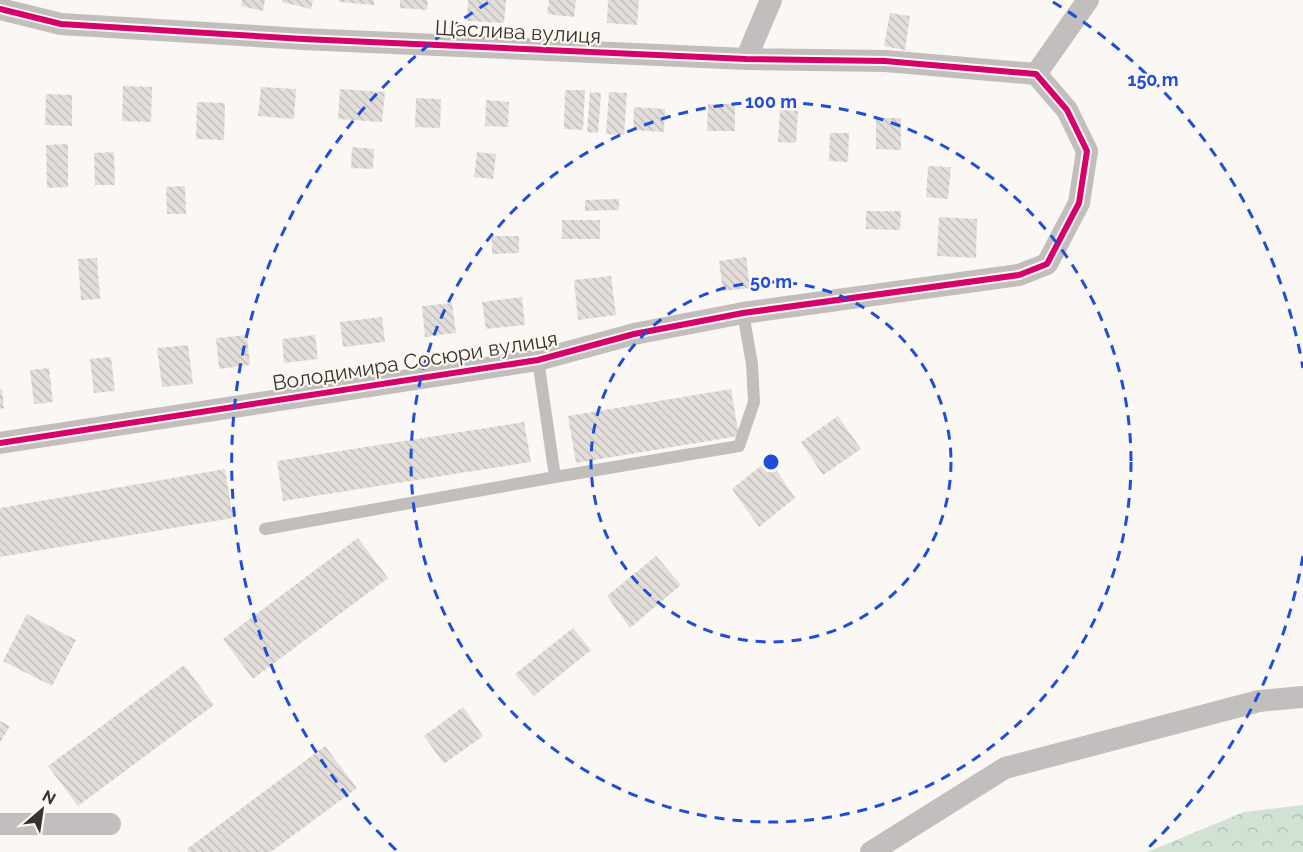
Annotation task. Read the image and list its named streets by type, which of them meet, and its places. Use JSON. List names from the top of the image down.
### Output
{
  "streets": {
    "street": ["Щаслива вулиця", "Володимира Сосюри вулиця"]
  },
  "crossings": [
    ["Щаслива вулиця", "Володимира Сосюри вулиця"]
  ],
  "north": "top right",
  "rings": ["150 m", "100 m", "50 m"]
}
